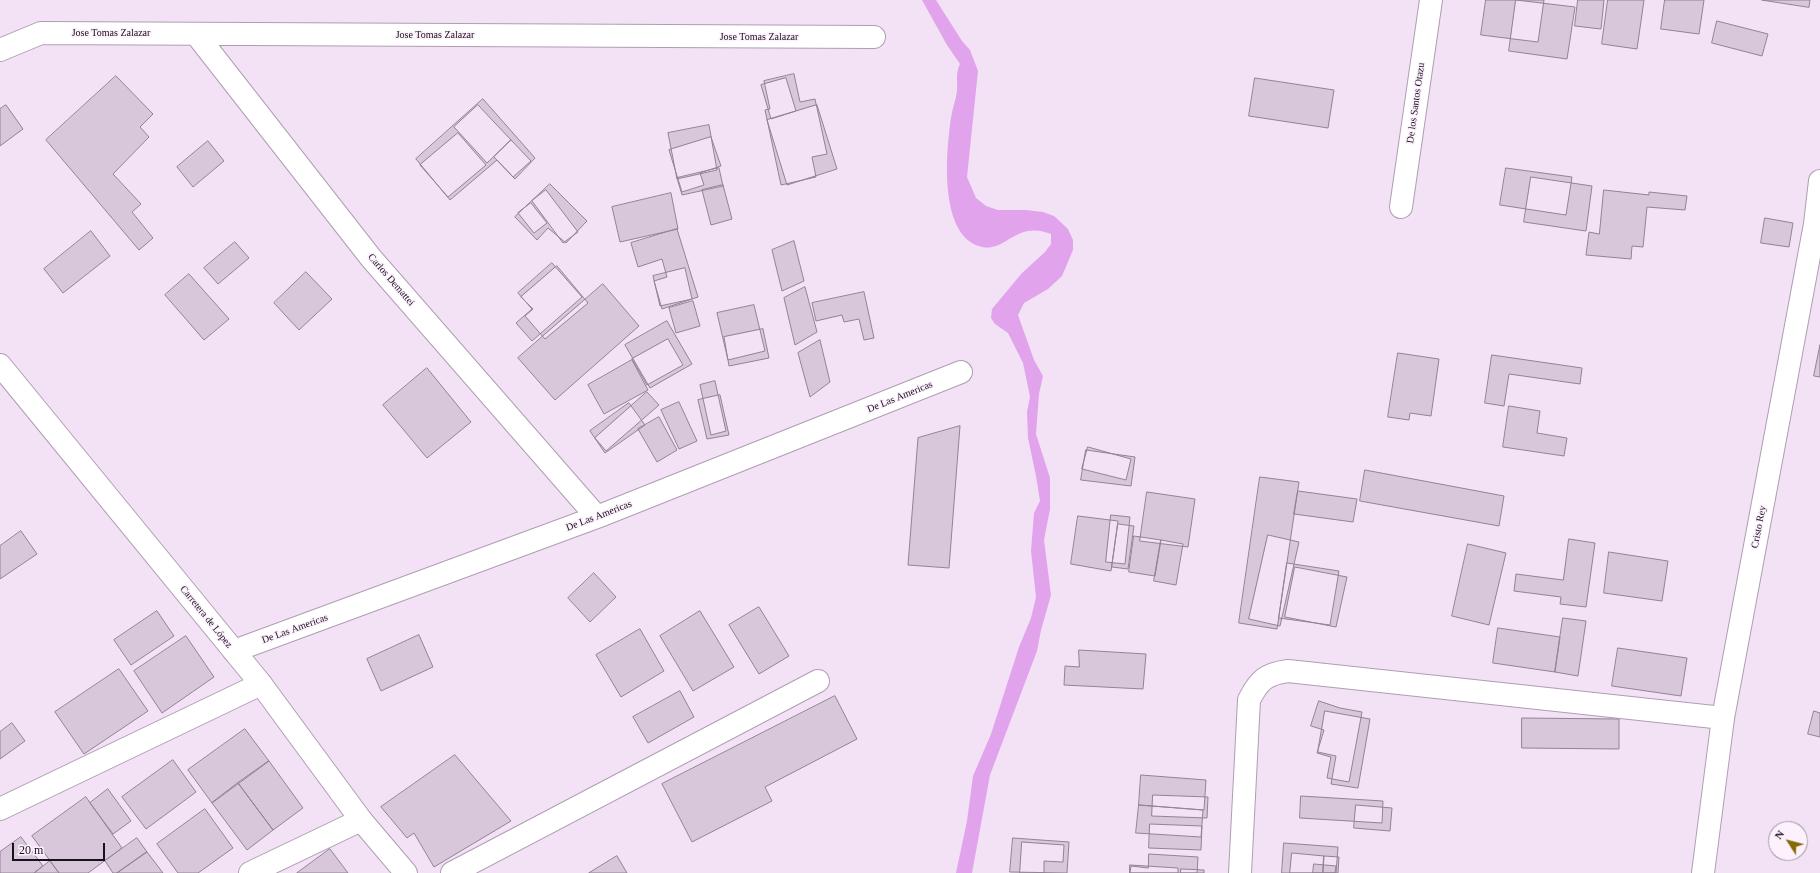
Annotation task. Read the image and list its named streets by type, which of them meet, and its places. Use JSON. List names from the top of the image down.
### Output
{
  "streets": {
    "street": [
      "Jose Tomas Zalazar",
      "De los Santos Otazu",
      "Carlos Demattei",
      "De Las Americas",
      "Cristo Rey",
      "Carretera de López"
    ]
  },
  "crossings": [
    ["Jose Tomas Zalazar", "Carlos Demattei"],
    ["Carlos Demattei", "De Las Americas"],
    ["De Las Americas", "Carretera de López"]
  ],
  "scale_bar": "20 m",
  "north": "top left"
}
